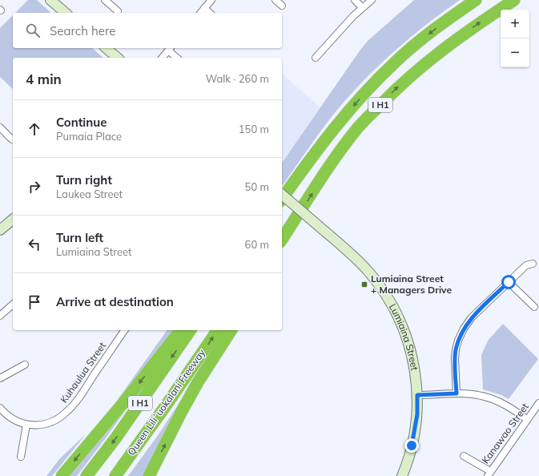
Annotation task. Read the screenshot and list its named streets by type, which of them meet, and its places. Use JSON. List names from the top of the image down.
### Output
{
  "streets": {
    "highway": ["I H1", "Queen Liliʻuokalani Freeway"],
    "street": ["Lumiaina Street", "Kuhaulua Street", "Kanawao Street"]
  },
  "places": {
    "transit": ["Lumiaina Street + Managers Drive"]
  },
  "page": {
    "map_buttons": ["+", "−"],
    "search": "Search here",
    "heading": ["4 min", "Walk · 260 m"],
    "list": [
      ["Continue", "Pumaia Place", "150 m"],
      ["Turn right", "Laukea Street", "50 m"],
      ["Turn left", "Lumiaina Street", "60 m"],
      "Arrive at destination"
    ]
  }
}
